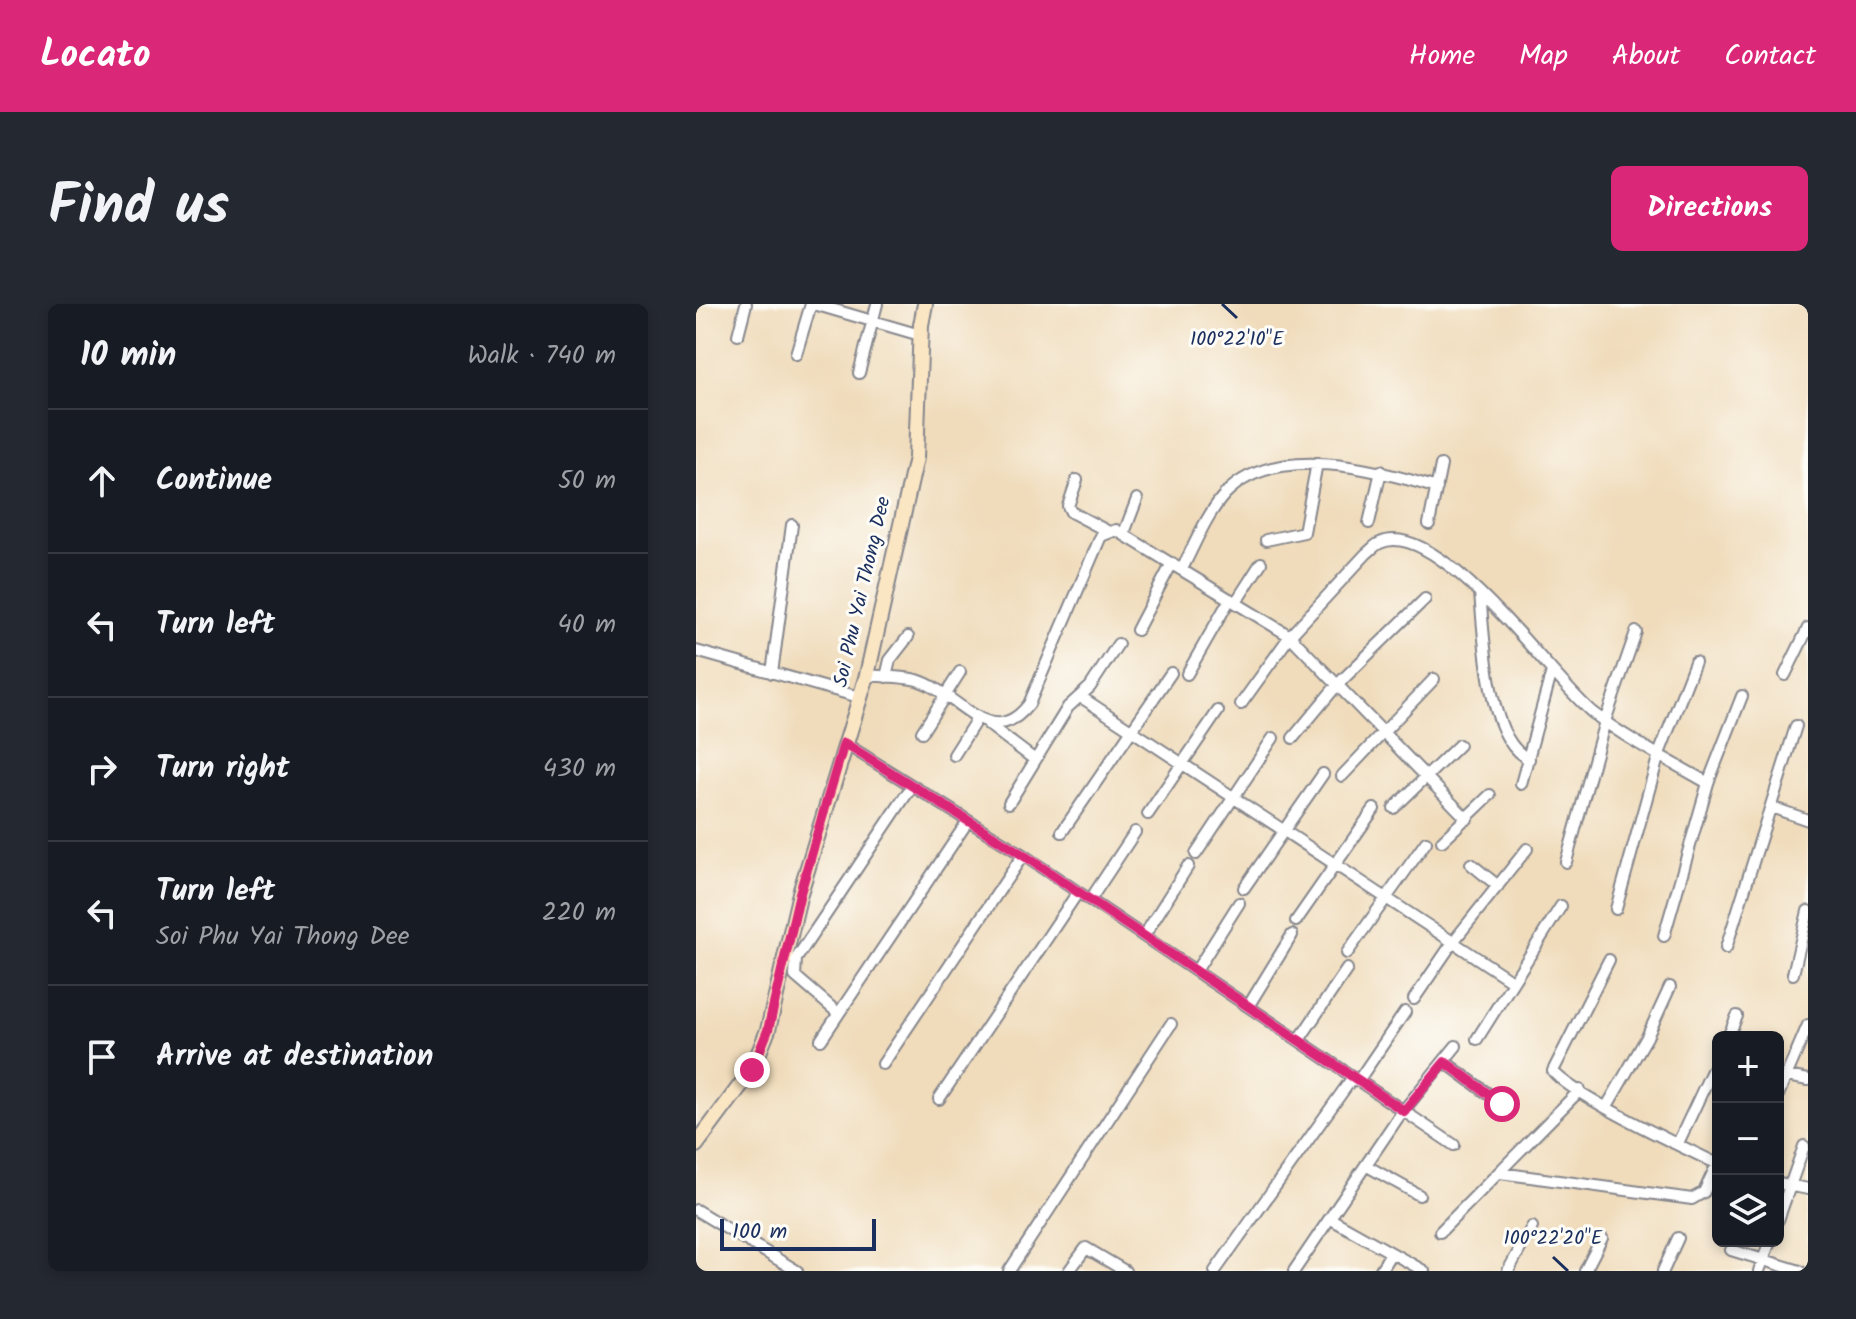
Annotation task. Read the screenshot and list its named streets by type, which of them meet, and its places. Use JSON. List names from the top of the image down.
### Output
{
  "streets": {
    "street": ["Soi Phu Yai Thong Dee"]
  },
  "scale_bar": "100 m",
  "page": {
    "header": "Locato",
    "nav": [
      "Home",
      "Map",
      "About",
      "Contact"
    ],
    "title": "Find us",
    "buttons": "Directions",
    "heading": ["10 min", "Walk · 740 m"],
    "list": [
      ["Continue", "50 m"],
      ["Turn left", "40 m"],
      ["Turn right", "430 m"],
      ["Turn left", "Soi Phu Yai Thong Dee", "220 m"],
      "Arrive at destination"
    ],
    "map_buttons": ["+", "−"],
    "scale": "100 m"
  },
  "coordinates": ["100°22'10\"E", "100°22'20\"E"]
}
